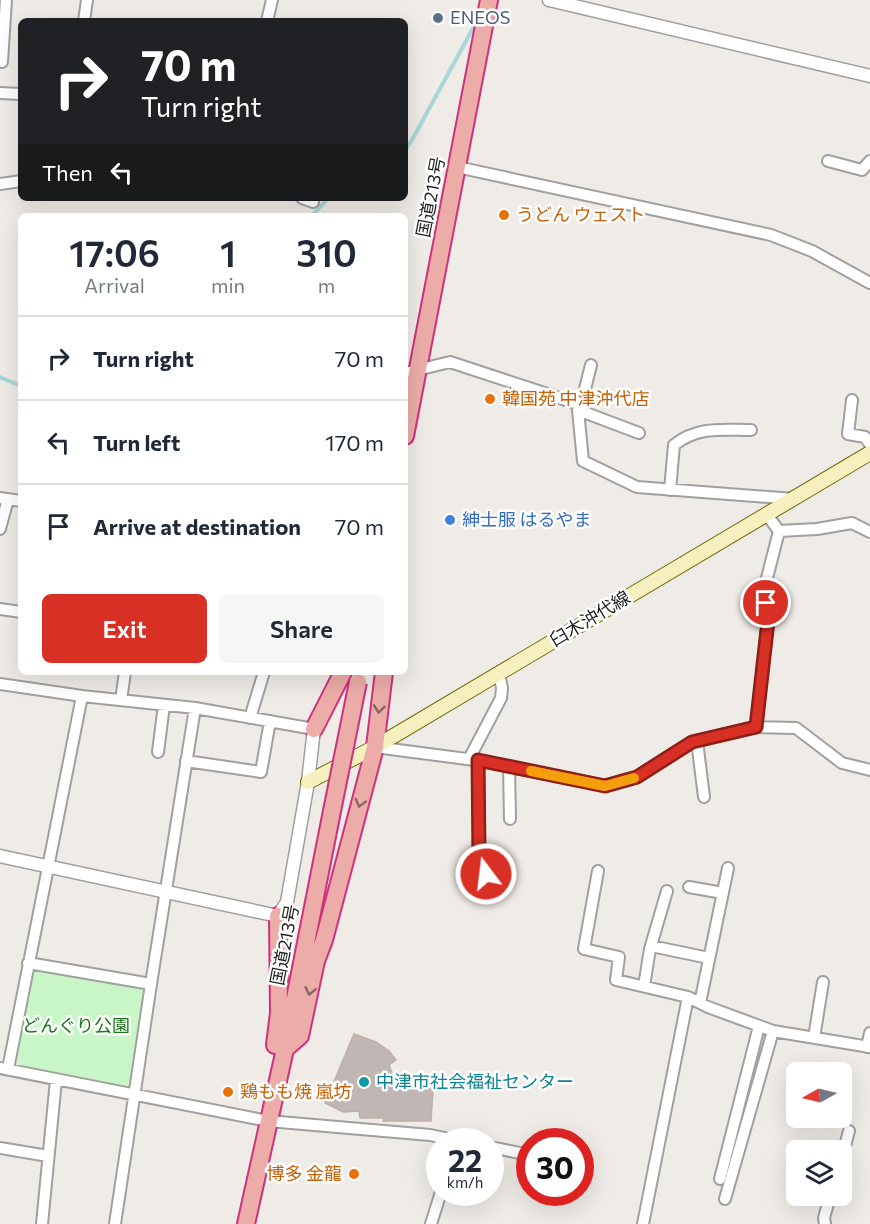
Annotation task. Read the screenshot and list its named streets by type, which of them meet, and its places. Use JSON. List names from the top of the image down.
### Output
{
  "streets": {
    "highway": ["国道213号"],
    "main road": ["臼木沖代線"]
  },
  "parks": ["どんぐり公園"],
  "places": [
    "ENEOS",
    "うどん ウェスト",
    "韓国苑 中津沖代店",
    "紳士服 はるやま",
    "中津市社会福祉センター",
    "鶏もも焼 嵐坊",
    "博多 金龍"
  ],
  "north": "left",
  "page": {
    "turn": ["70 m", "Turn right"],
    "then": "Then",
    "eta": [
      "17:06",
      "Arrival",
      "1",
      "min",
      "310",
      "m"
    ],
    "list": [
      {
        "name": "Turn right",
        "value": "70 m"
      },
      {
        "name": "Turn left",
        "value": "170 m"
      },
      {
        "name": "Arrive at destination",
        "value": "70 m"
      }
    ],
    "buttons": ["Exit", "Share"],
    "speed": "22 km/h",
    "limit": "30"
  }
}
